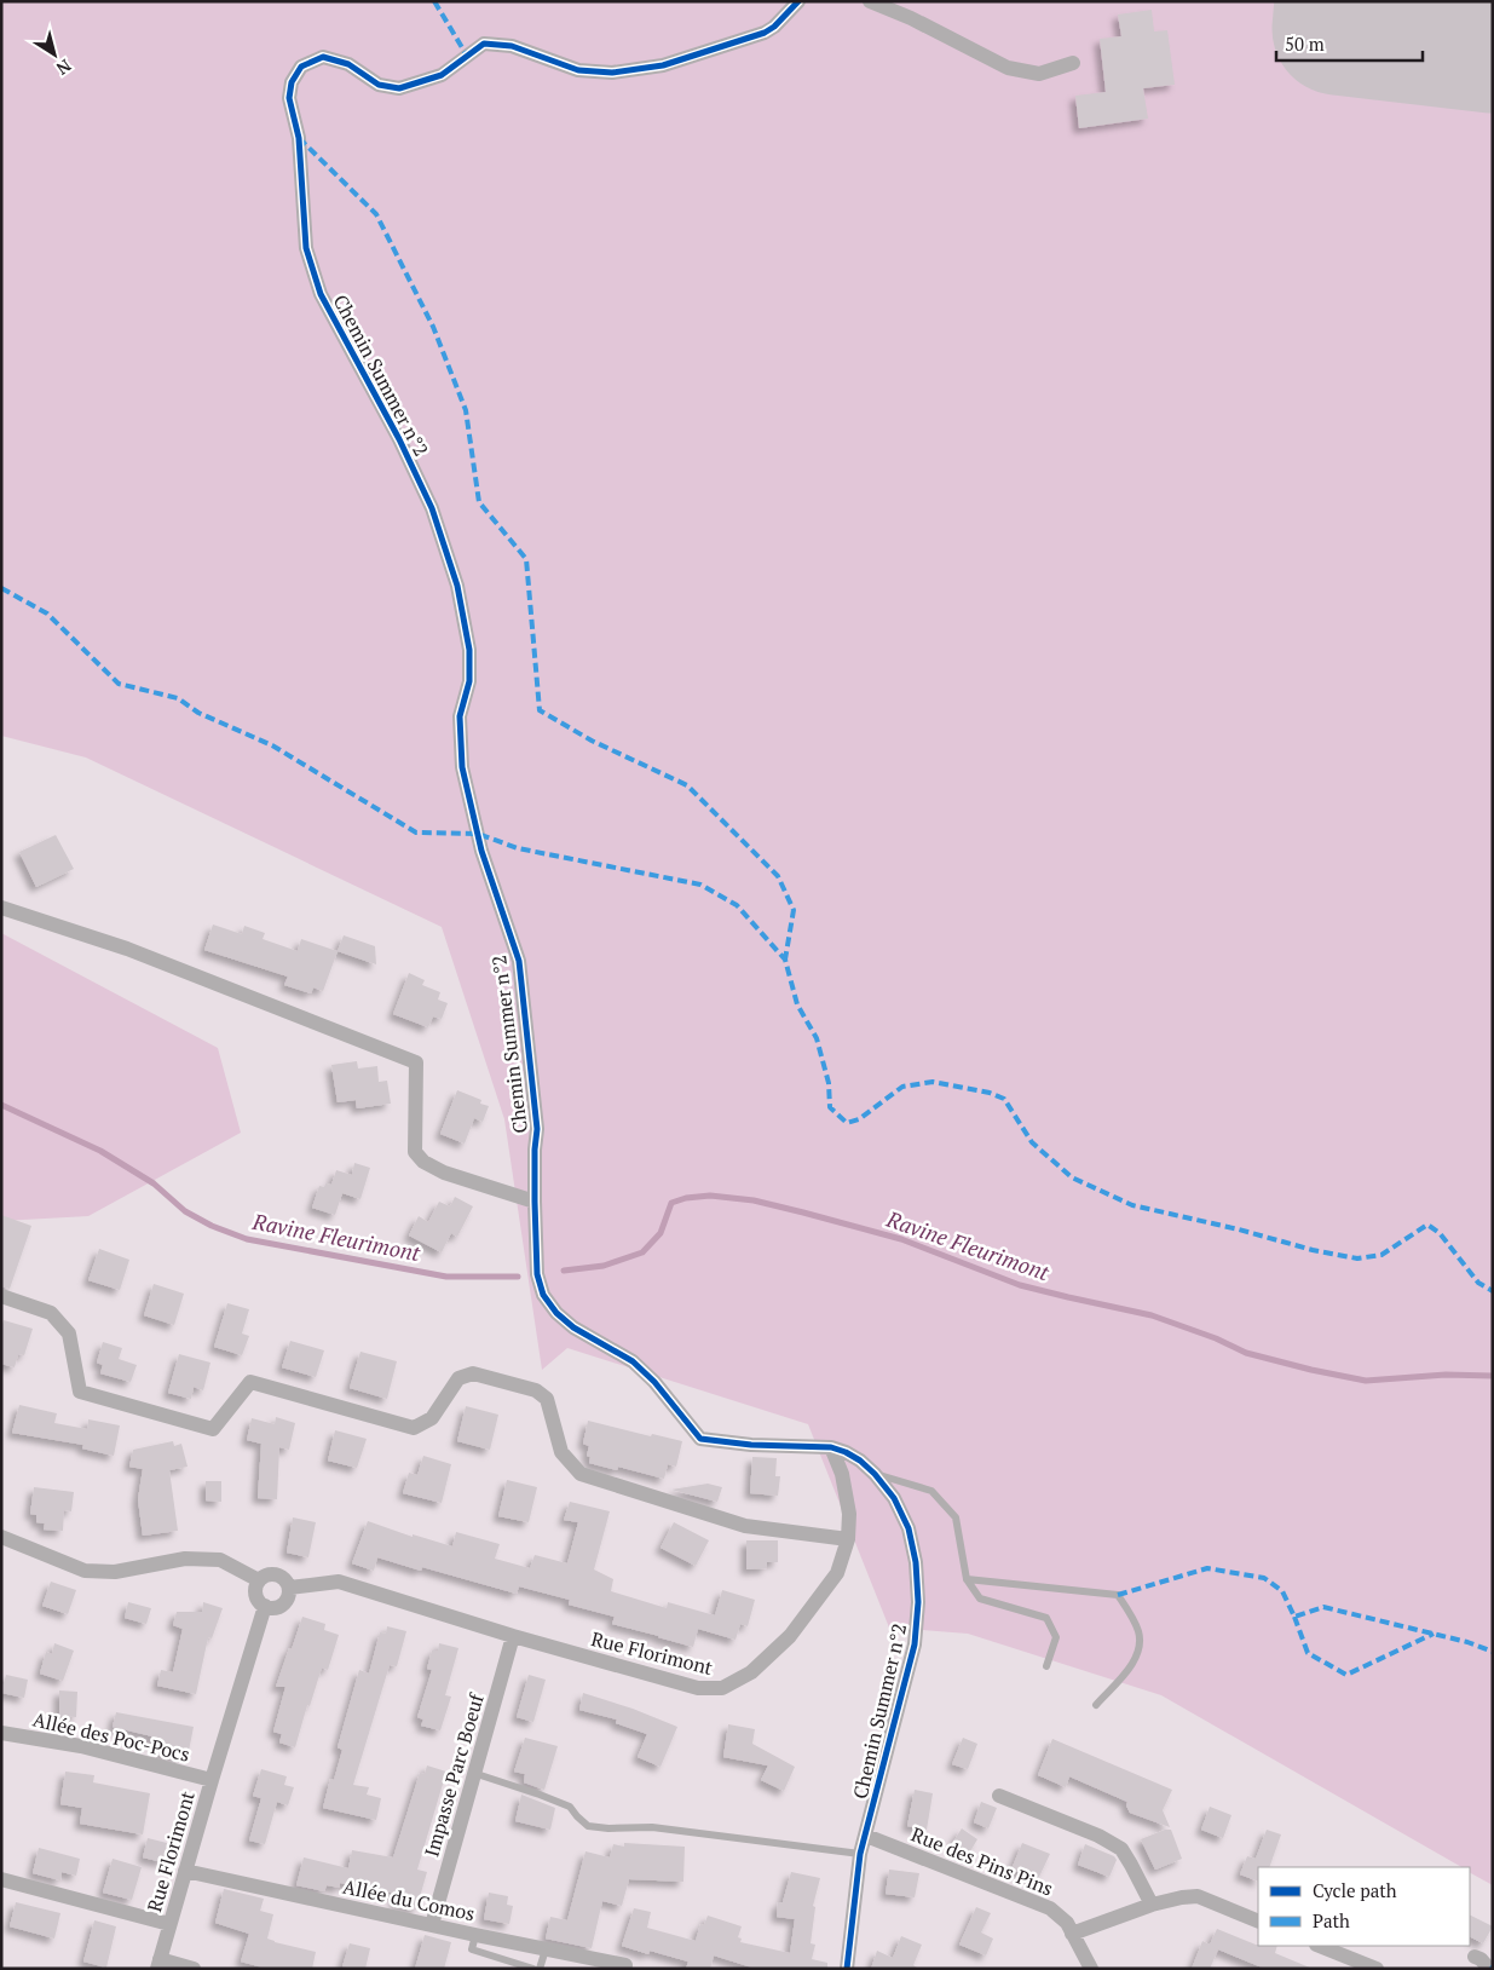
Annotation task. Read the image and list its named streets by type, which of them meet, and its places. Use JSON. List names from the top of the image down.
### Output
{
  "streets": {
    "street": [
      "Chemin Summer n°2",
      "Rue Florimont",
      "Allée des Poc-Pocs",
      "Impasse Parc Boeuf",
      "Rue des Pins Pins",
      "Allée du Comos"
    ]
  },
  "crossings": [
    ["Chemin Summer n°2", "Rue Florimont"],
    ["Chemin Summer n°2", "Rue des Pins Pins"],
    ["Rue Florimont", "Allée des Poc-Pocs"],
    ["Rue Florimont", "Impasse Parc Boeuf"],
    ["Rue Florimont", "Allée du Comos"],
    ["Impasse Parc Boeuf", "Allée du Comos"]
  ],
  "water": ["Ravine Fleurimont"],
  "legend": ["Cycle path", "Path"],
  "scale_bar": "50 m",
  "north": "bottom right"
}
